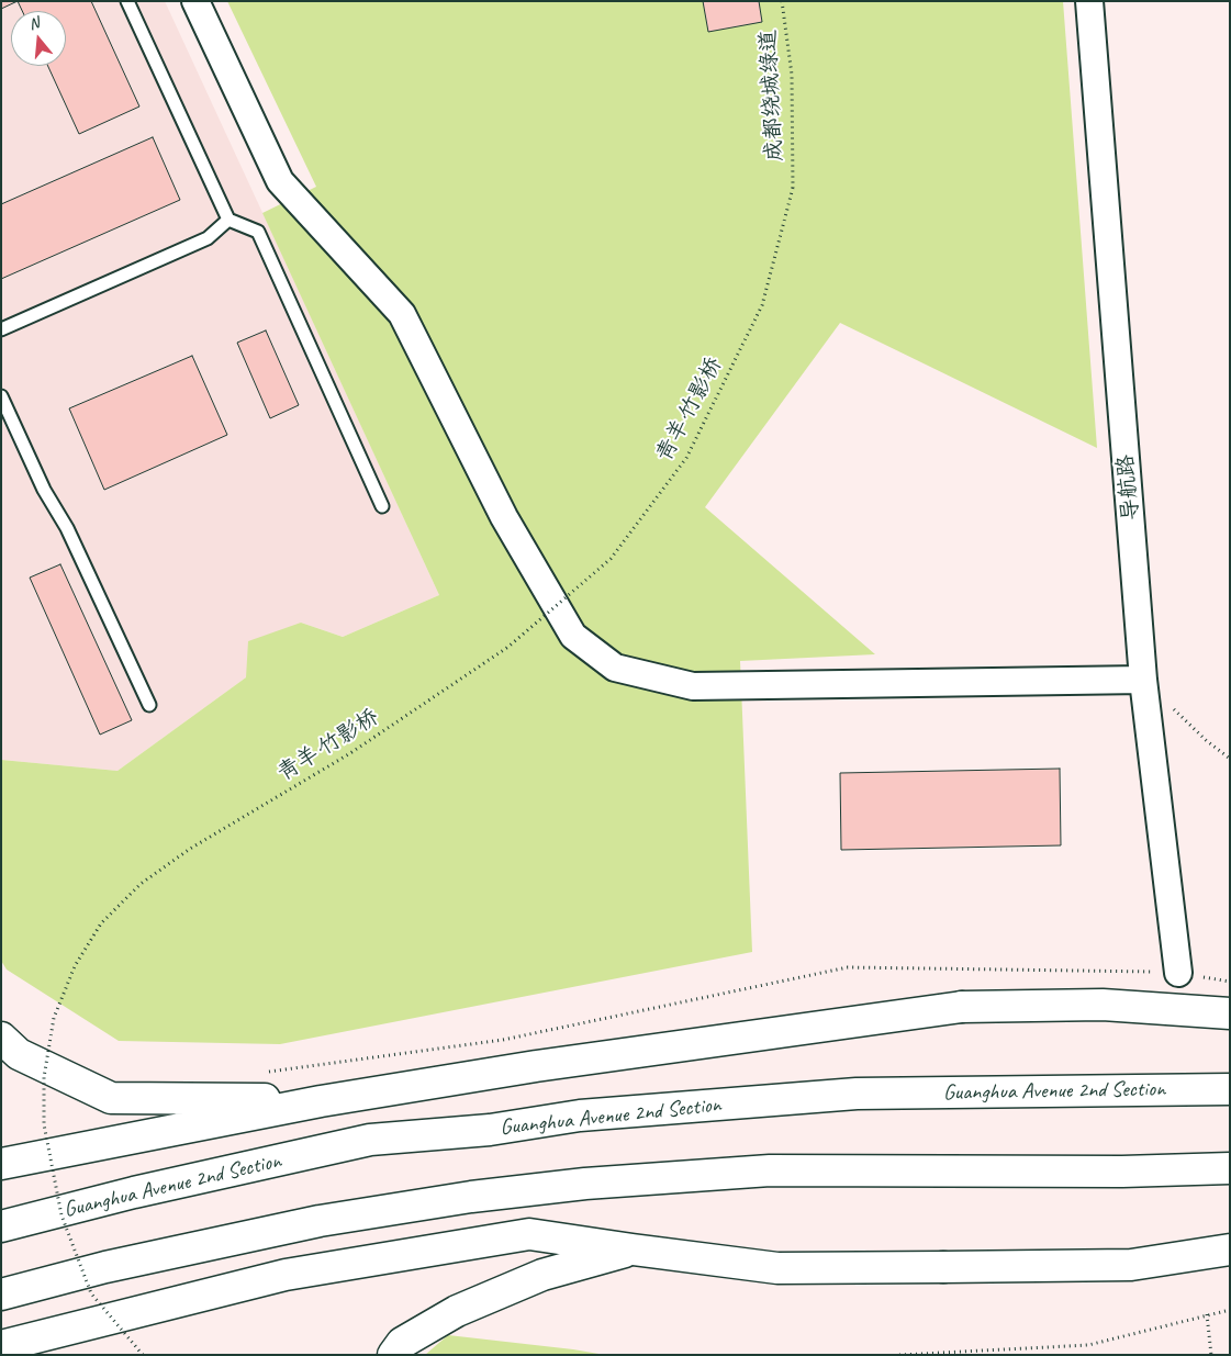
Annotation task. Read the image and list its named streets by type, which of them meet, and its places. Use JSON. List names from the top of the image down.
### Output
{
  "streets": {
    "main road": ["Guanghua Avenue 2nd Section"],
    "street": ["导航路"],
    "path": ["成都绕城绿道", "青羊·竹影桥"]
  },
  "crossings": [
    ["成都绕城绿道", "青羊·竹影桥"]
  ],
  "north": "top"
}
